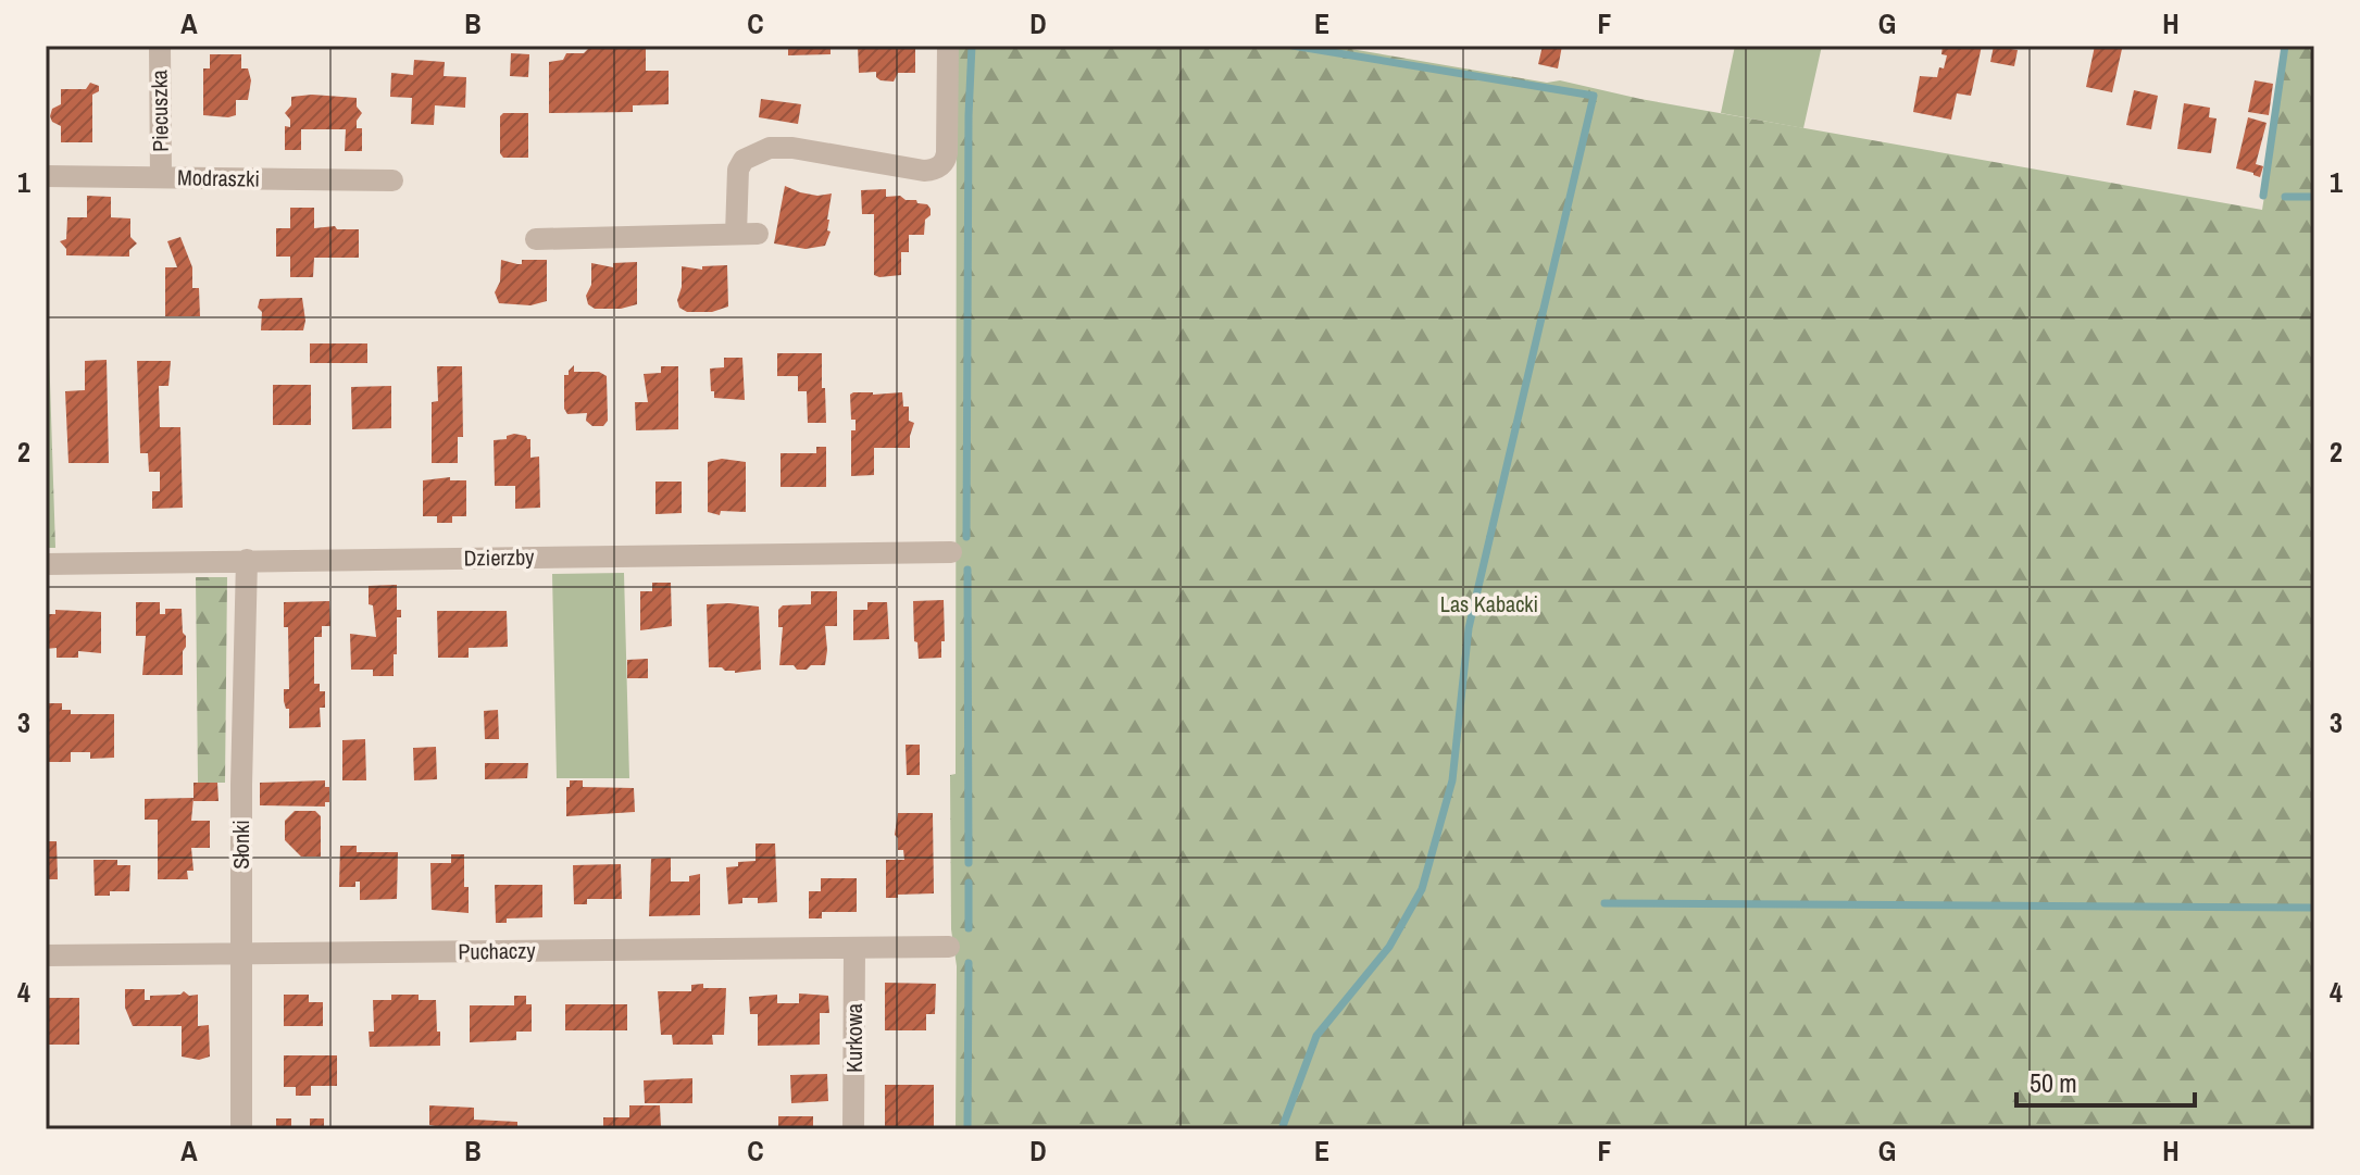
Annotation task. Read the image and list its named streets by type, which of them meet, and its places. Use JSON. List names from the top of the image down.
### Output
{
  "streets": {
    "street": [
      "Piecuszka",
      "Modraszki",
      "Dzierzby",
      "Słonki",
      "Puchaczy",
      "Kurkowa"
    ]
  },
  "crossings": [
    ["Piecuszka", "Modraszki"],
    ["Dzierzby", "Słonki"],
    ["Słonki", "Puchaczy"],
    ["Puchaczy", "Kurkowa"]
  ],
  "parks": ["Las Kabacki"],
  "scale_bar": "50 m",
  "grid": {
    "columns": [
      "A",
      "B",
      "C",
      "D",
      "E",
      "F",
      "G",
      "H"
    ],
    "rows": [
      "1",
      "2",
      "3",
      "4"
    ]
  }
}
